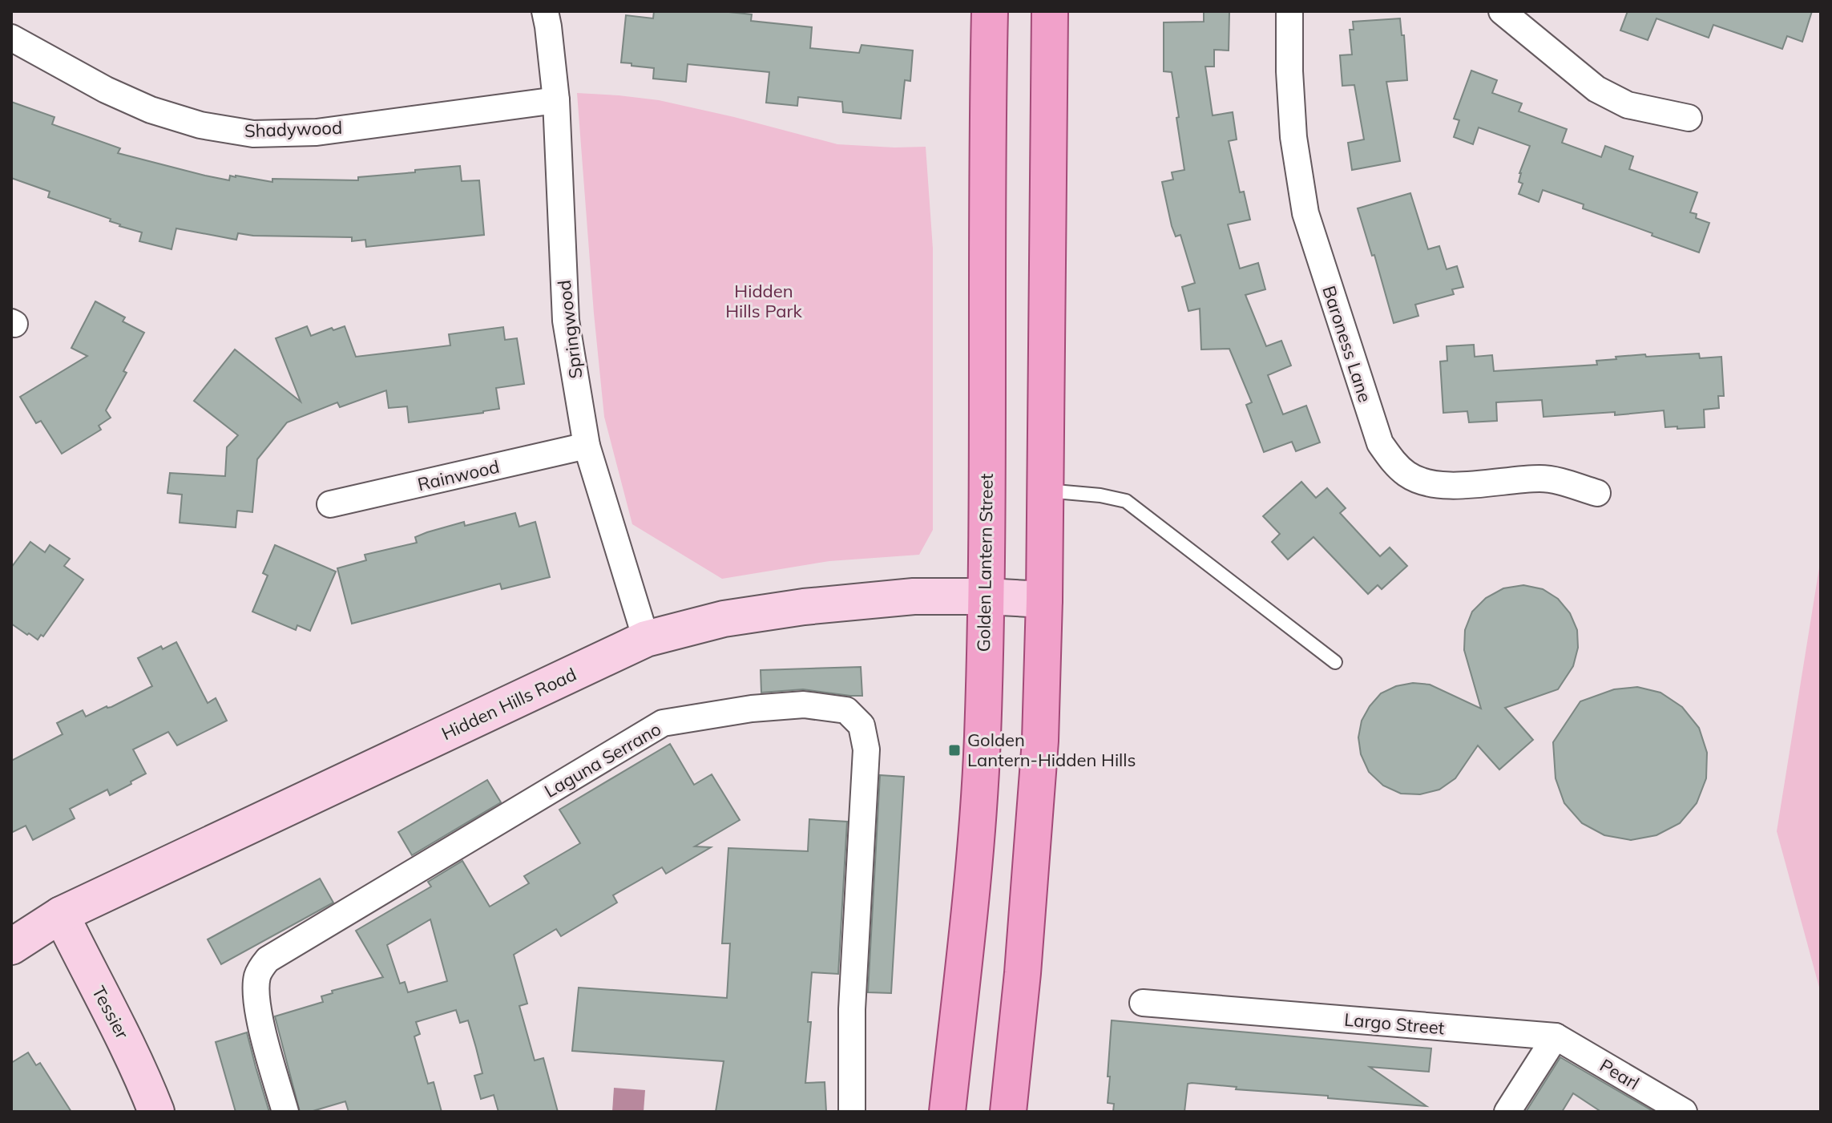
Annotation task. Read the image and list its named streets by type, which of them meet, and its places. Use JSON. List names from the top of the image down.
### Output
{
  "streets": {
    "main road": ["Golden Lantern Street"],
    "street": [
      "Shadywood",
      "Springwood",
      "Baroness Lane",
      "Rainwood",
      "Hidden Hills Road",
      "Laguna Serrano",
      "Tessier",
      "Largo Street",
      "Pearl"
    ]
  },
  "crossings": [
    ["Shadywood", "Springwood"],
    ["Springwood", "Rainwood"],
    ["Springwood", "Hidden Hills Road"],
    ["Golden Lantern Street", "Hidden Hills Road"],
    ["Hidden Hills Road", "Tessier"],
    ["Largo Street", "Pearl"]
  ],
  "parks": ["Hidden Hills Park"],
  "places": {
    "transit": ["Golden Lantern-Hidden Hills"]
  }
}
